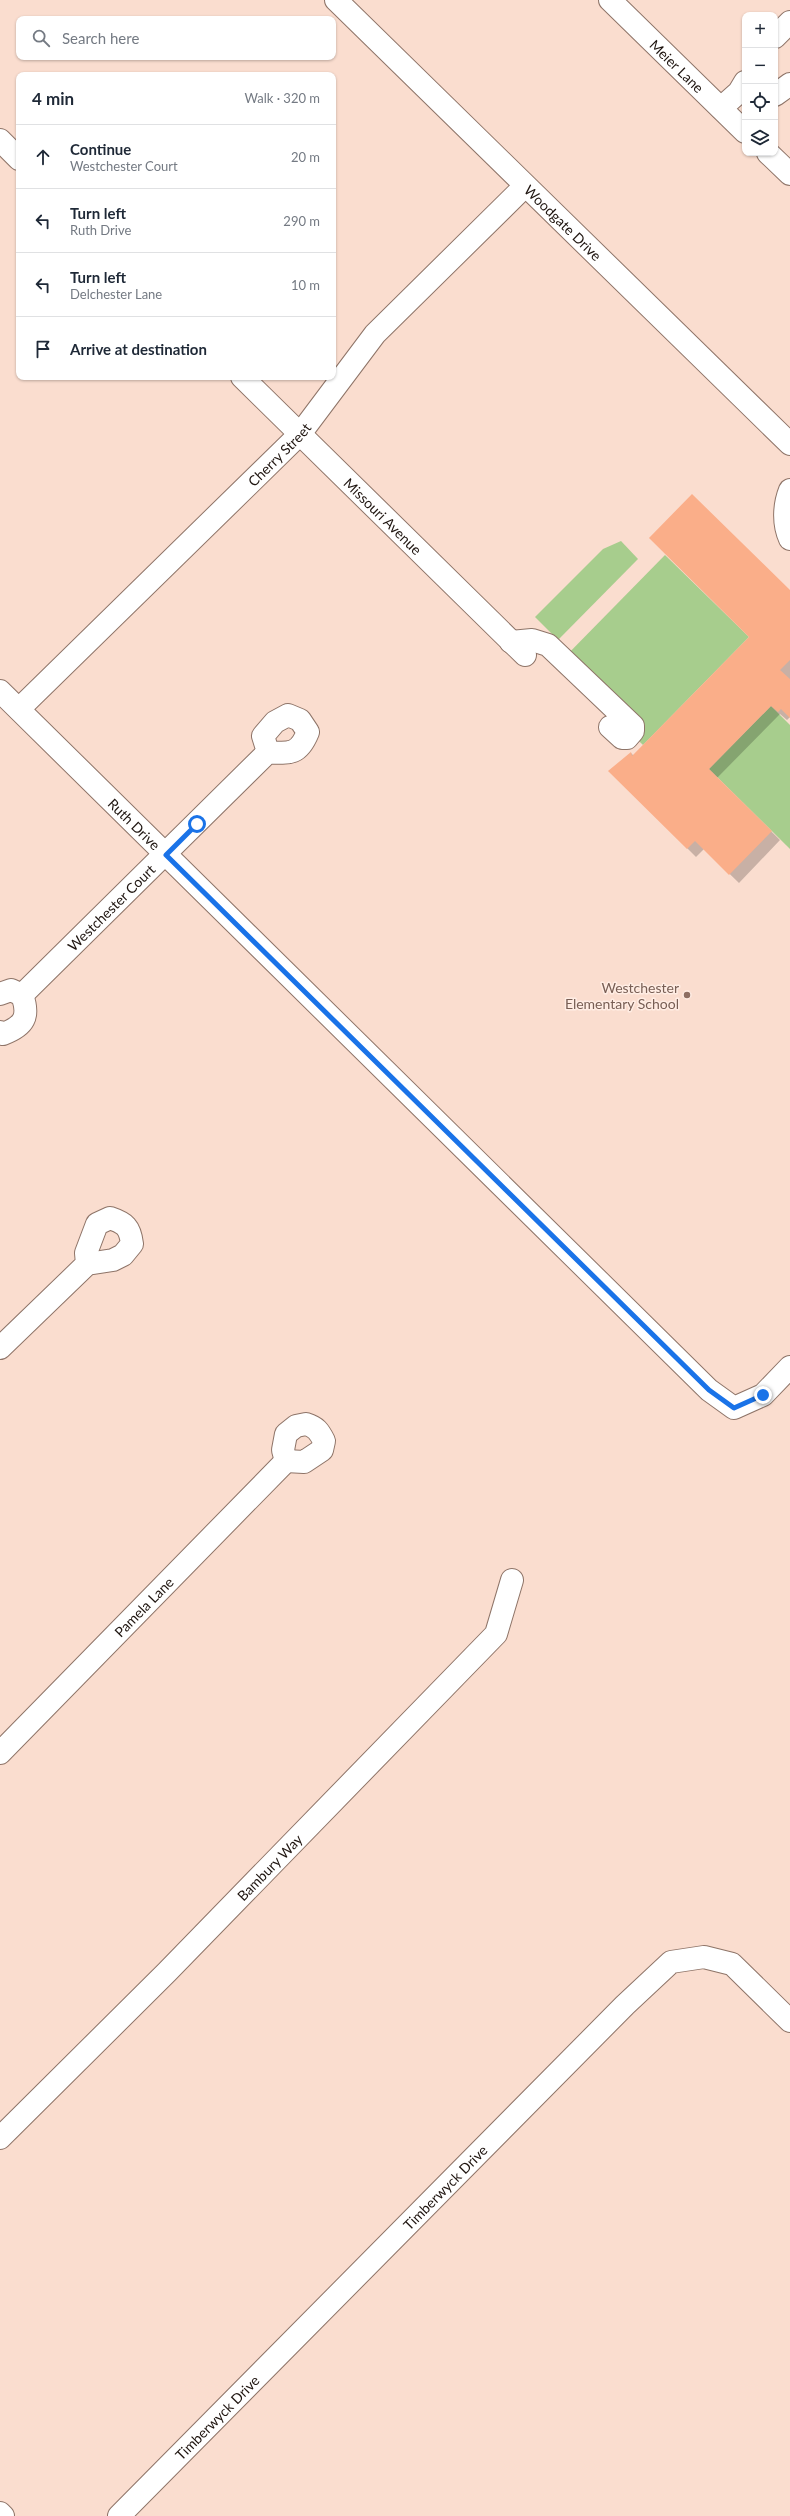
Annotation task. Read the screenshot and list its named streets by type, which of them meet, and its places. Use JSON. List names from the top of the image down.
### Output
{
  "streets": {
    "street": [
      "Meier Lane",
      "Woodgate Drive",
      "Cherry Street",
      "Missouri Avenue",
      "Ruth Drive",
      "Westchester Court",
      "Pamela Lane",
      "Bambury Way",
      "Timberwyck Drive"
    ]
  },
  "crossings": [
    ["Woodgate Drive", "Cherry Street"],
    ["Cherry Street", "Missouri Avenue"],
    ["Cherry Street", "Ruth Drive"],
    ["Ruth Drive", "Westchester Court"]
  ],
  "places": ["Westchester Elementary School"],
  "page": {
    "map_buttons": ["+", "−"],
    "search": "Search here",
    "heading": ["4 min", "Walk · 320 m"],
    "list": [
      ["Continue", "Westchester Court", "20 m"],
      ["Turn left", "Ruth Drive", "290 m"],
      ["Turn left", "Delchester Lane", "10 m"],
      "Arrive at destination"
    ]
  }
}
